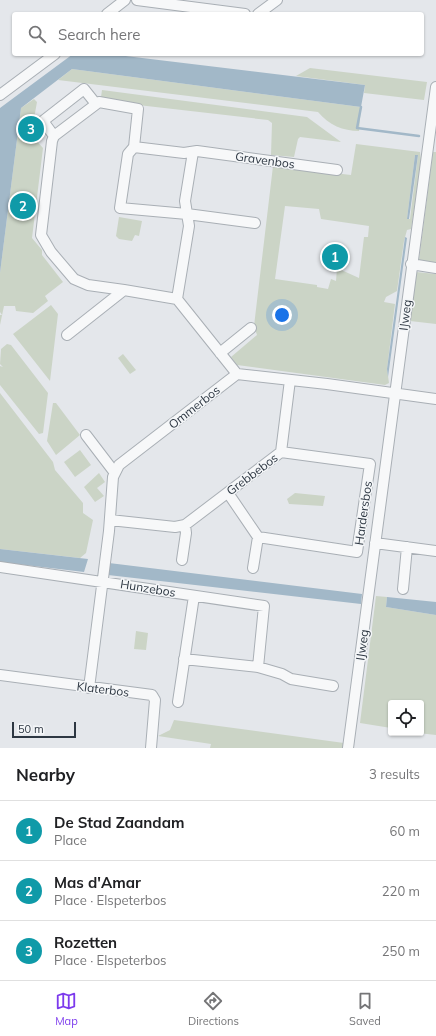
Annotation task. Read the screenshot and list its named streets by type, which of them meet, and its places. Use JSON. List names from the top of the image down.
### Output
{
  "streets": {
    "street": [
      "Gravenbos",
      "IJweg",
      "Ommerbos",
      "Grebbebos",
      "Hardersbos",
      "Hunzebos",
      "Klaterbos"
    ]
  },
  "crossings": [
    ["Grebbebos", "Hardersbos"]
  ],
  "scale_bar": "50 m",
  "page": {
    "search": "Search here",
    "pins": ["3", "2", "1"],
    "scale": "50 m",
    "heading": ["Nearby", "3 results"],
    "list": [
      {
        "mark": "1",
        "name": "De Stad Zaandam",
        "note": "Place",
        "value": "60 m"
      },
      {
        "mark": "2",
        "name": "Mas d'Amar",
        "note": "Place · Elspeterbos",
        "value": "220 m"
      },
      {
        "mark": "3",
        "name": "Rozetten",
        "note": "Place · Elspeterbos",
        "value": "250 m"
      }
    ],
    "nav": ["Map", "Directions", "Saved"]
  }
}
